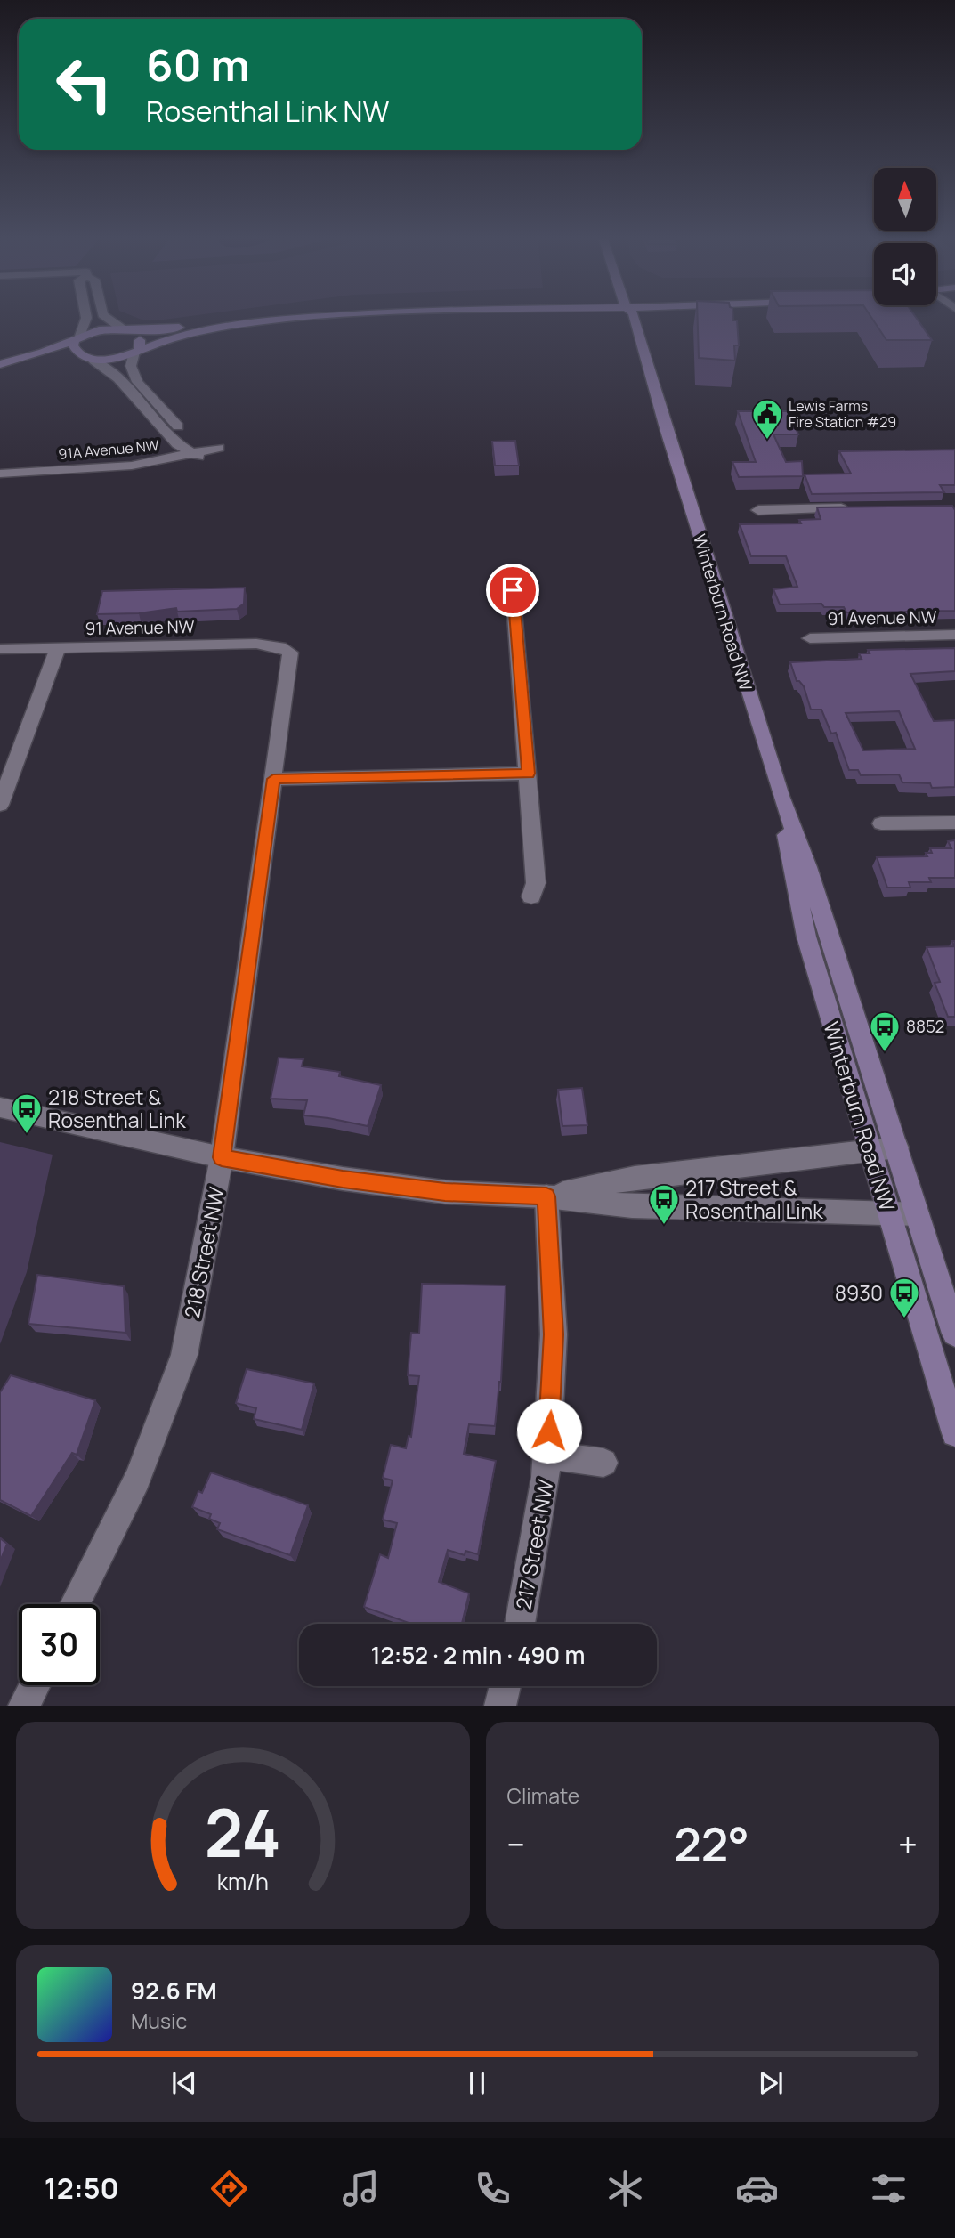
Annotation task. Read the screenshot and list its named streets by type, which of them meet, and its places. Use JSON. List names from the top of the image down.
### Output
{
  "streets": {
    "main road": ["Winterburn Road NW"],
    "street": [
      "91A Avenue NW",
      "91 Avenue NW",
      "218 Street NW",
      "217 Street NW"
    ]
  },
  "crossings": [
    ["91 Avenue NW", "218 Street NW"]
  ],
  "places": {
    "public building": ["Lewis Farms Fire Station #29"],
    "bus stop": [
      "8852",
      "218 Street & Rosenthal Link",
      "217 Street & Rosenthal Link",
      "8930"
    ]
  },
  "north": "top",
  "page": {
    "turn": ["60 m", "Rosenthal Link NW"],
    "limit": "30",
    "trip": "12:52 · 2 min · 490 m",
    "tile": "Climate",
    "heat": ["−", "22°", "+"],
    "song": ["92.6 FM", "Music"],
    "tabs": "12:50",
    "gauge": ["24", "km/h"]
  }
}
